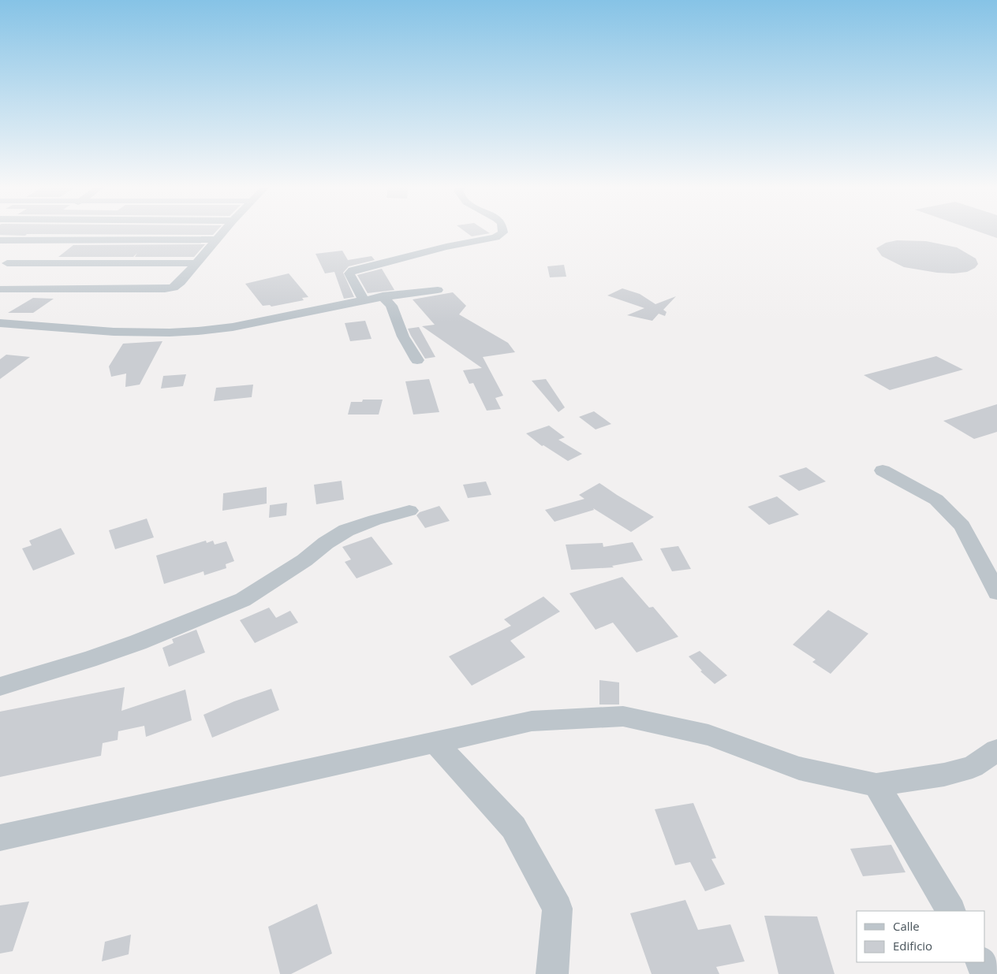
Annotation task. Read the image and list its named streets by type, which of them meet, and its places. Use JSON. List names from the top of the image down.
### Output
{
  "legend": ["Calle", "Edificio"]
}
